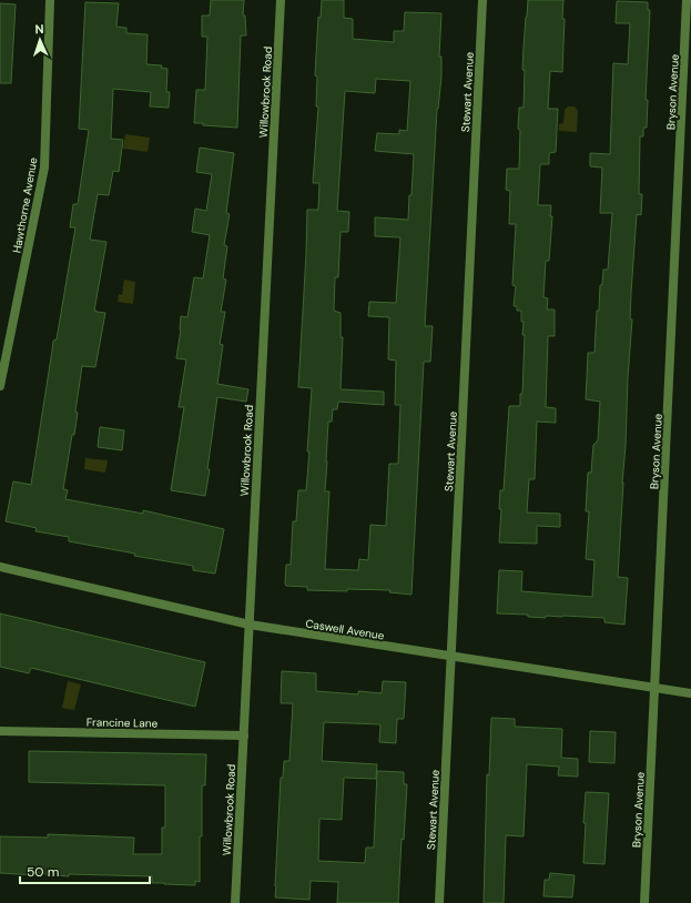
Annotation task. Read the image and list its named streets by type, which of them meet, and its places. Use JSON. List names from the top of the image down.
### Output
{
  "streets": {
    "street": [
      "Willowbrook Road",
      "Stewart Avenue",
      "Bryson Avenue",
      "Hawthorne Avenue",
      "Caswell Avenue",
      "Francine Lane"
    ]
  },
  "crossings": [
    ["Willowbrook Road", "Caswell Avenue"],
    ["Willowbrook Road", "Francine Lane"],
    ["Stewart Avenue", "Caswell Avenue"],
    ["Bryson Avenue", "Caswell Avenue"]
  ],
  "scale_bar": "50 m",
  "north": "top"
}
